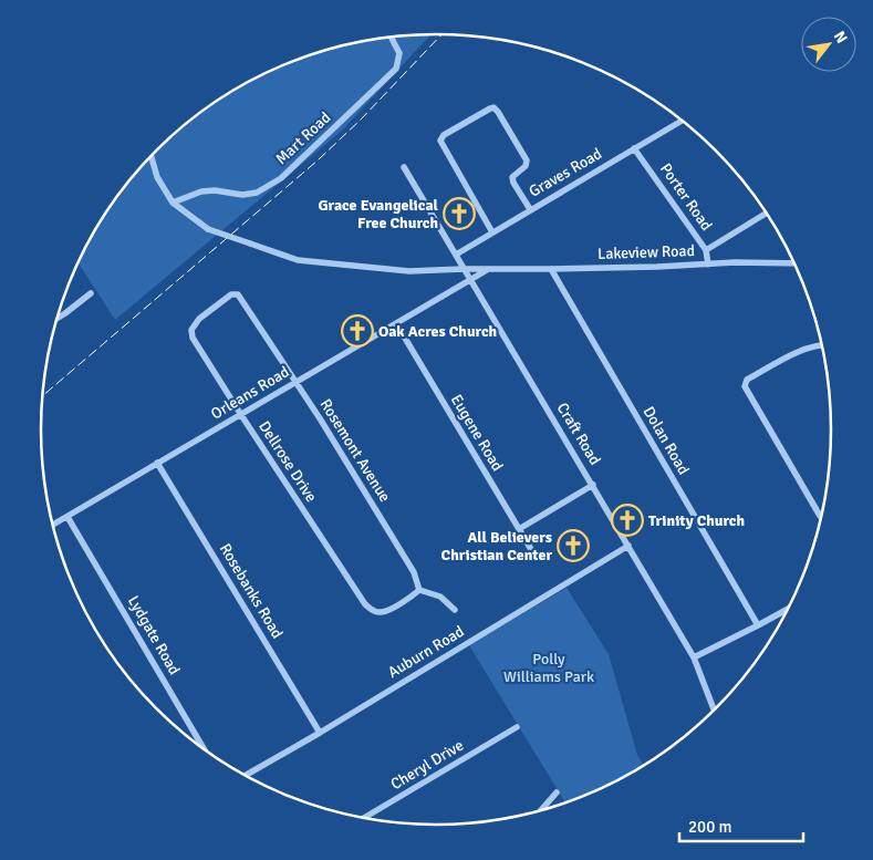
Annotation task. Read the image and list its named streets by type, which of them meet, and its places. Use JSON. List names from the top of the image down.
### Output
{
  "streets": {
    "street": [
      "Mart Road",
      "Graves Road",
      "Porter Road",
      "Lakeview Road",
      "Orleans Road",
      "Eugene Road",
      "Craft Road",
      "Dolan Road",
      "Rosemont Avenue",
      "Dellrose Drive",
      "Rosebanks Road",
      "Lydgate Road",
      "Auburn Road",
      "Cheryl Drive"
    ]
  },
  "crossings": [
    ["Mart Road", "Lakeview Road"],
    ["Graves Road", "Porter Road"],
    ["Graves Road", "Craft Road"],
    ["Porter Road", "Lakeview Road"],
    ["Lakeview Road", "Craft Road"],
    ["Lakeview Road", "Dolan Road"],
    ["Orleans Road", "Eugene Road"],
    ["Orleans Road", "Craft Road"],
    ["Orleans Road", "Rosemont Avenue"],
    ["Orleans Road", "Dellrose Drive"],
    ["Orleans Road", "Rosebanks Road"],
    ["Orleans Road", "Lydgate Road"],
    ["Craft Road", "Auburn Road"],
    ["Rosemont Avenue", "Dellrose Drive"],
    ["Rosebanks Road", "Auburn Road"]
  ],
  "parks": ["Polly Williams Park"],
  "places": {
    "church": [
      "Grace Evangelical Free Church",
      "Oak Acres Church",
      "Trinity Church",
      "All Believers Christian Center"
    ]
  },
  "scale_bar": "200 m",
  "north": "top right"
}
